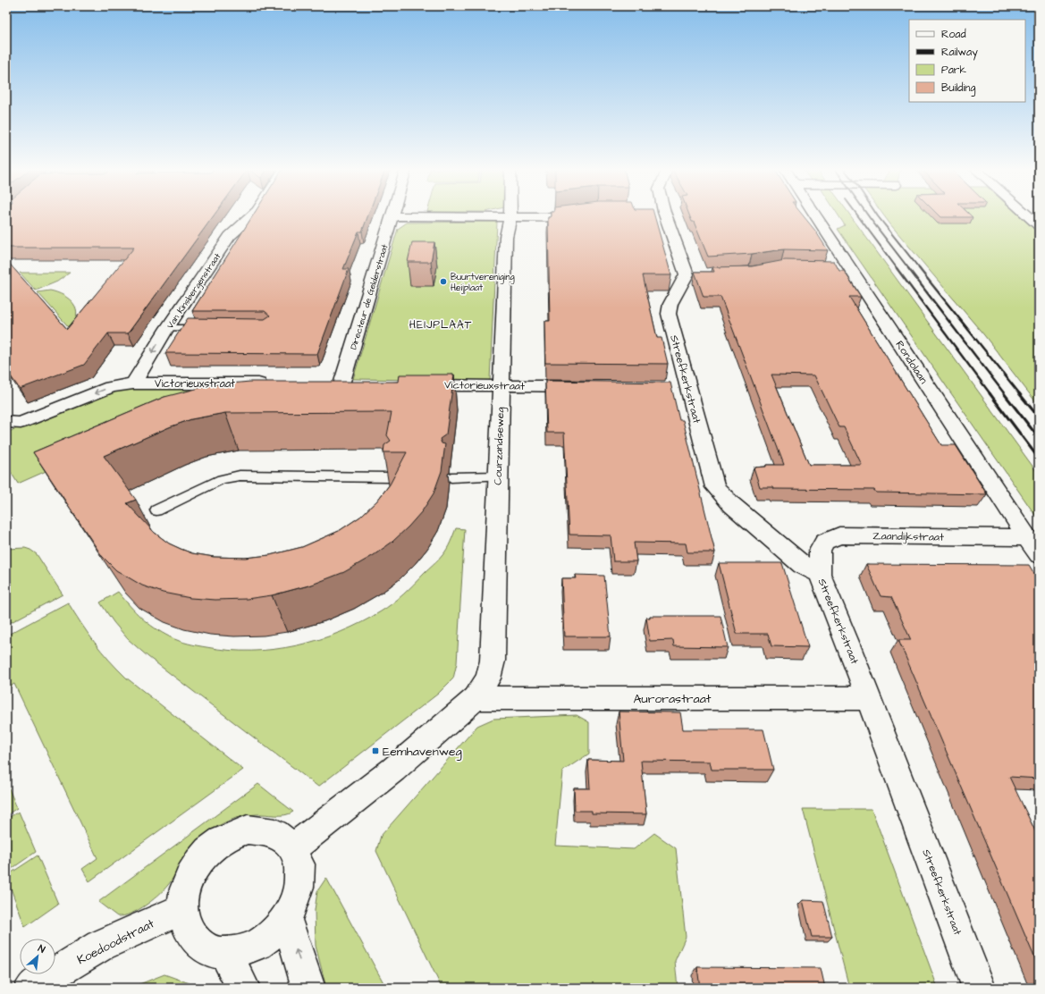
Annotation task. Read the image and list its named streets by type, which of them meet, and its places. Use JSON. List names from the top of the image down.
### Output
{
  "streets": {
    "street": [
      "Van Kinsbergenstraat",
      "Directeur de Gelderstraat",
      "Rondolaan",
      "Streefkerkstraat",
      "Victorieuxstraat",
      "Courzandseweg",
      "Zaandijkstraat",
      "Aurorastraat",
      "Koedoodstraat"
    ]
  },
  "crossings": [
    ["Van Kinsbergenstraat", "Victorieuxstraat"],
    ["Rondolaan", "Zaandijkstraat"],
    ["Streefkerkstraat", "Zaandijkstraat"],
    ["Streefkerkstraat", "Aurorastraat"],
    ["Victorieuxstraat", "Courzandseweg"],
    ["Courzandseweg", "Aurorastraat"]
  ],
  "districts": ["HEIJPLAAT"],
  "places": {
    "other": ["Buurtvereniging Heijplaat"],
    "transit": ["Eemhavenweg"]
  },
  "legend": [
    "Road",
    "Railway",
    "Park",
    "Building"
  ],
  "north": "top right"
}
